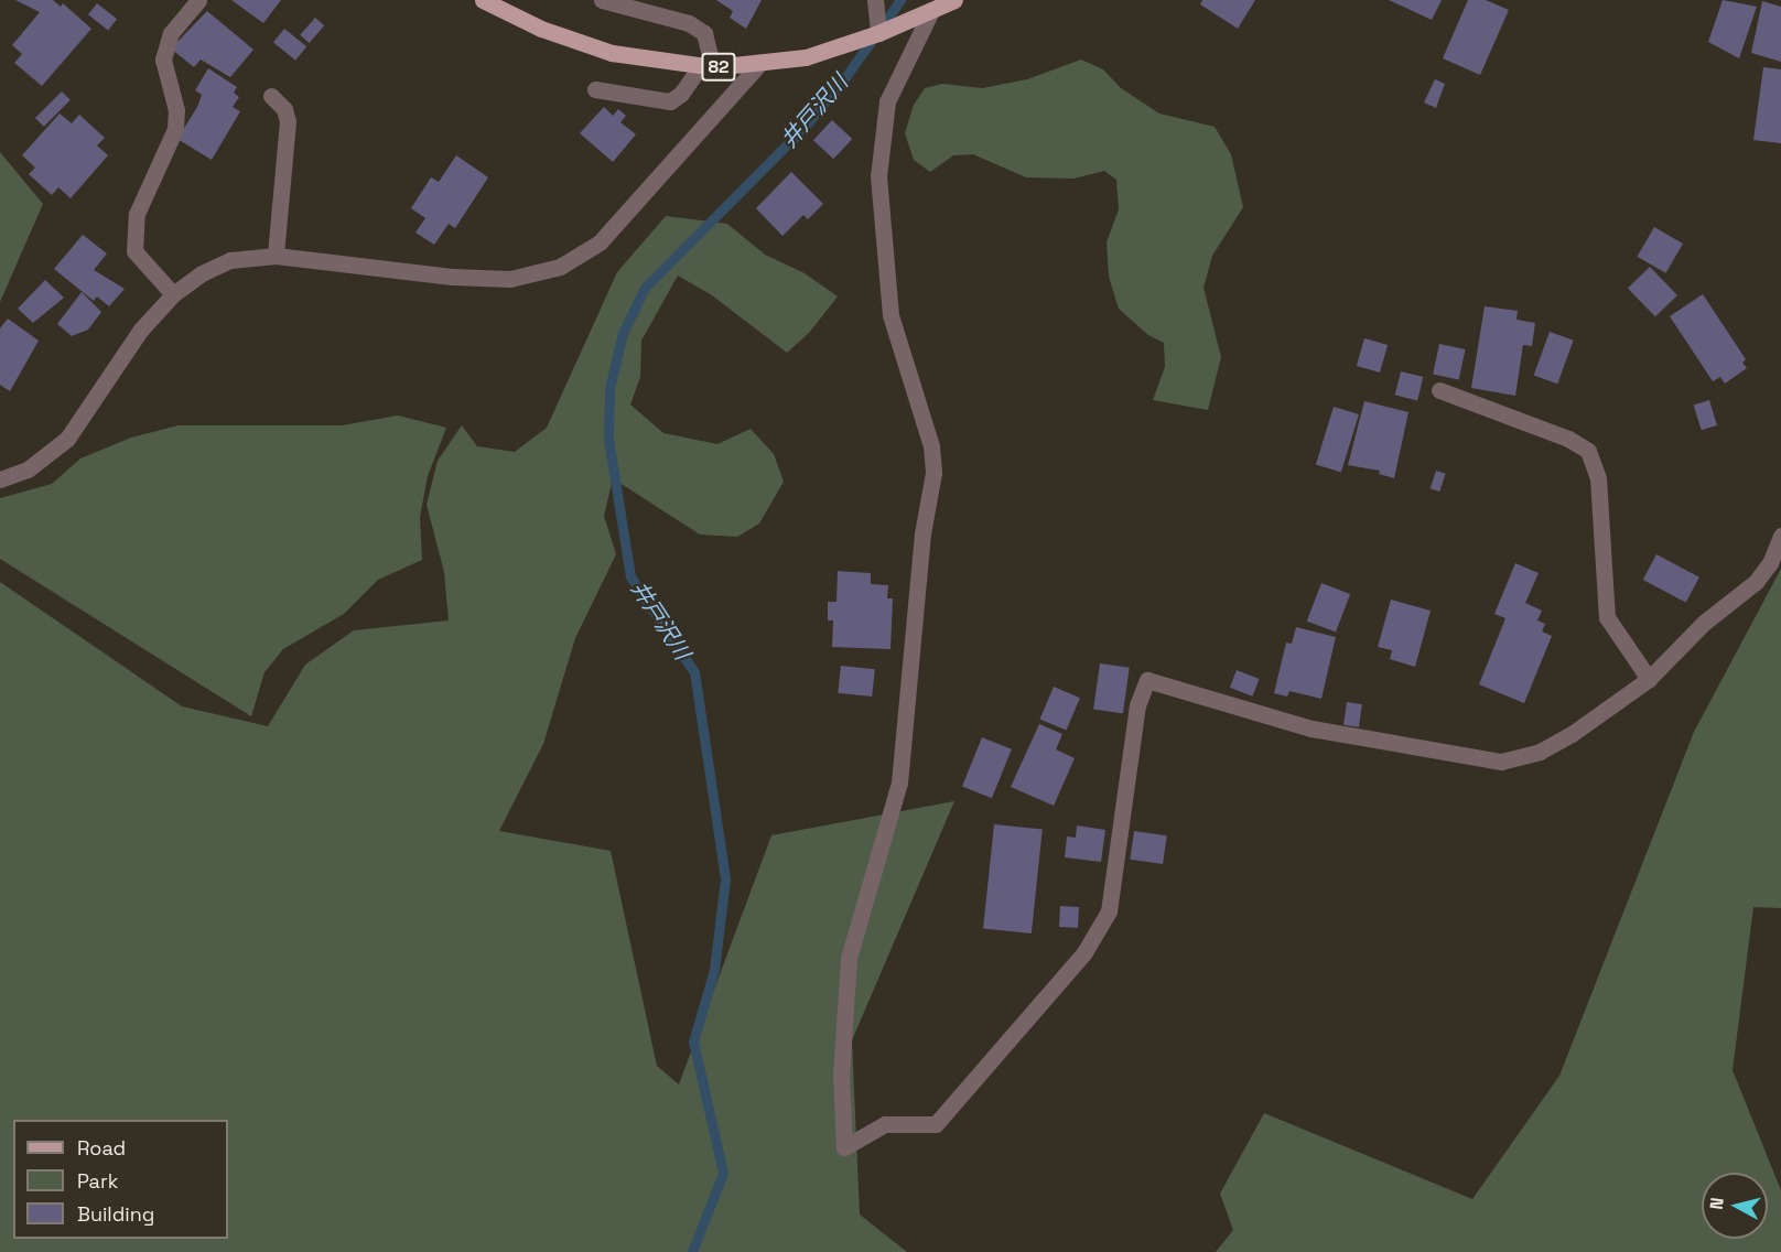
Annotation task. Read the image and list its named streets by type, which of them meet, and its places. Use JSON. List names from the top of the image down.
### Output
{
  "streets": {
    "main road": ["82"]
  },
  "water": ["井戸沢川"],
  "legend": ["Road", "Park", "Building"],
  "north": "left"
}
